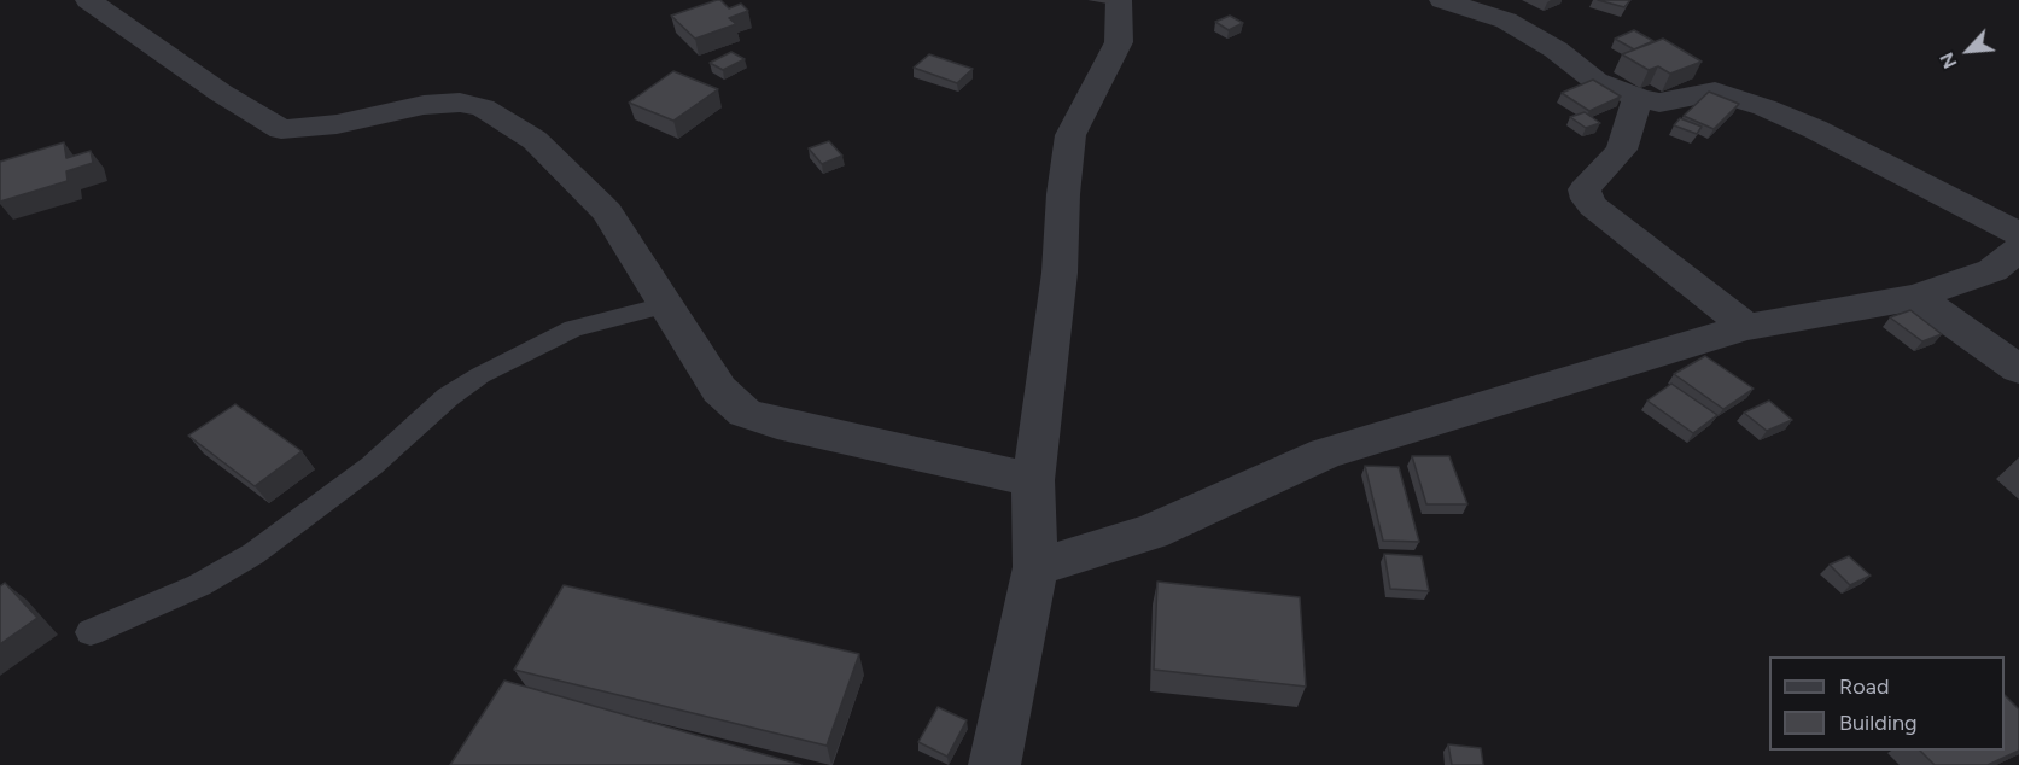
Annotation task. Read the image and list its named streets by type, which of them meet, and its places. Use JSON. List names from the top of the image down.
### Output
{
  "legend": ["Road", "Building"],
  "north": "bottom left"
}
